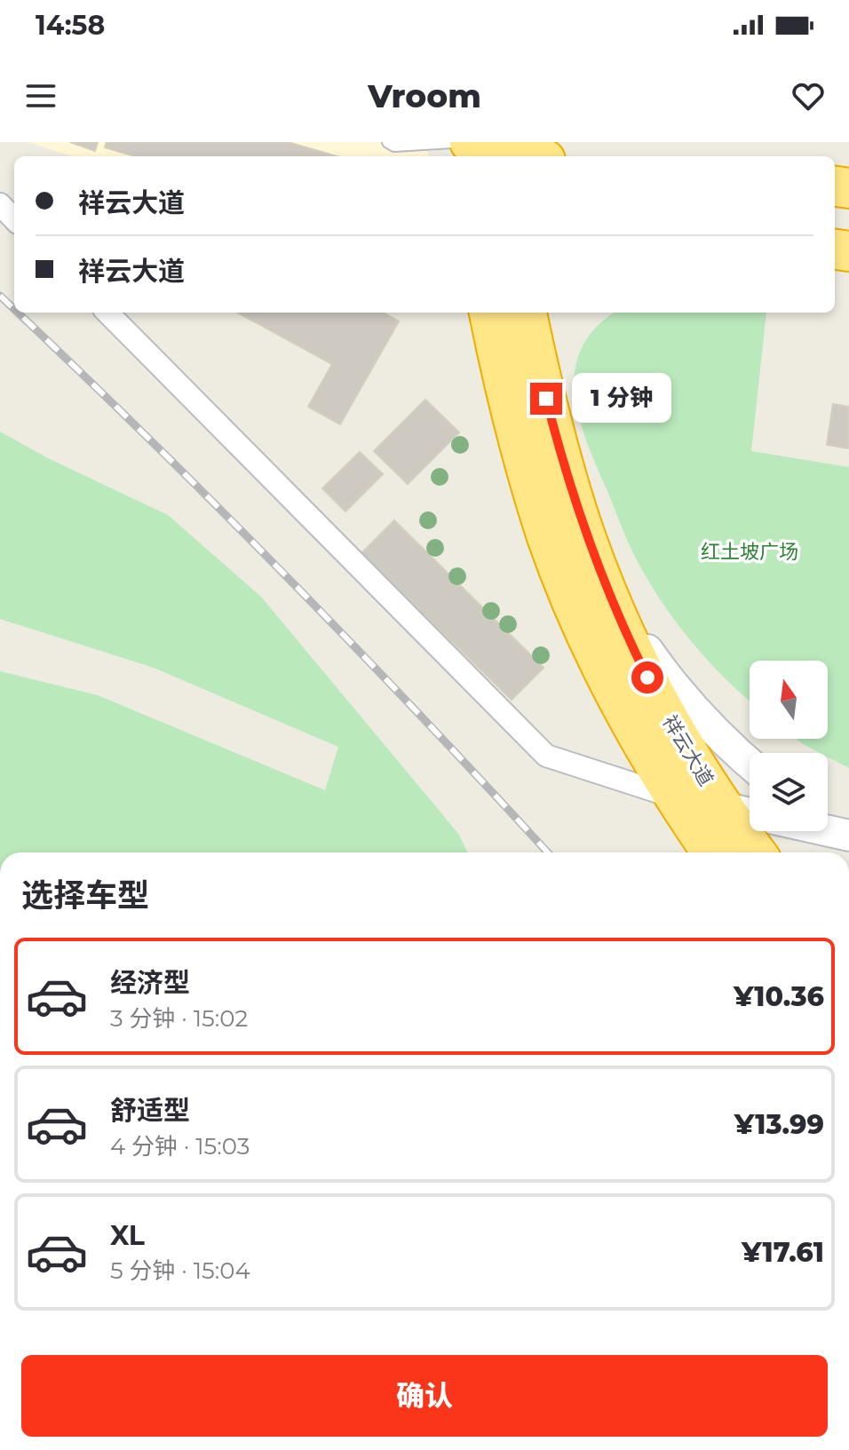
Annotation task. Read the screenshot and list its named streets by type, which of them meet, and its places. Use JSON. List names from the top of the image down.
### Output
{
  "streets": {
    "highway": ["祥云大道"]
  },
  "parks": ["红土坡广场"],
  "north": "top",
  "page": {
    "status": "14:58",
    "header": "Vroom",
    "banner": ["祥云大道", "祥云大道"],
    "bubble": "1 分钟",
    "heading": "选择车型",
    "list": [
      {
        "name": "经济型",
        "note": "3 分钟 · 15:02",
        "value": "¥10.36"
      },
      {
        "name": "舒适型",
        "note": "4 分钟 · 15:03",
        "value": "¥13.99"
      },
      {
        "name": "XL",
        "note": "5 分钟 · 15:04",
        "value": "¥17.61"
      }
    ],
    "buttons": "确认"
  }
}
